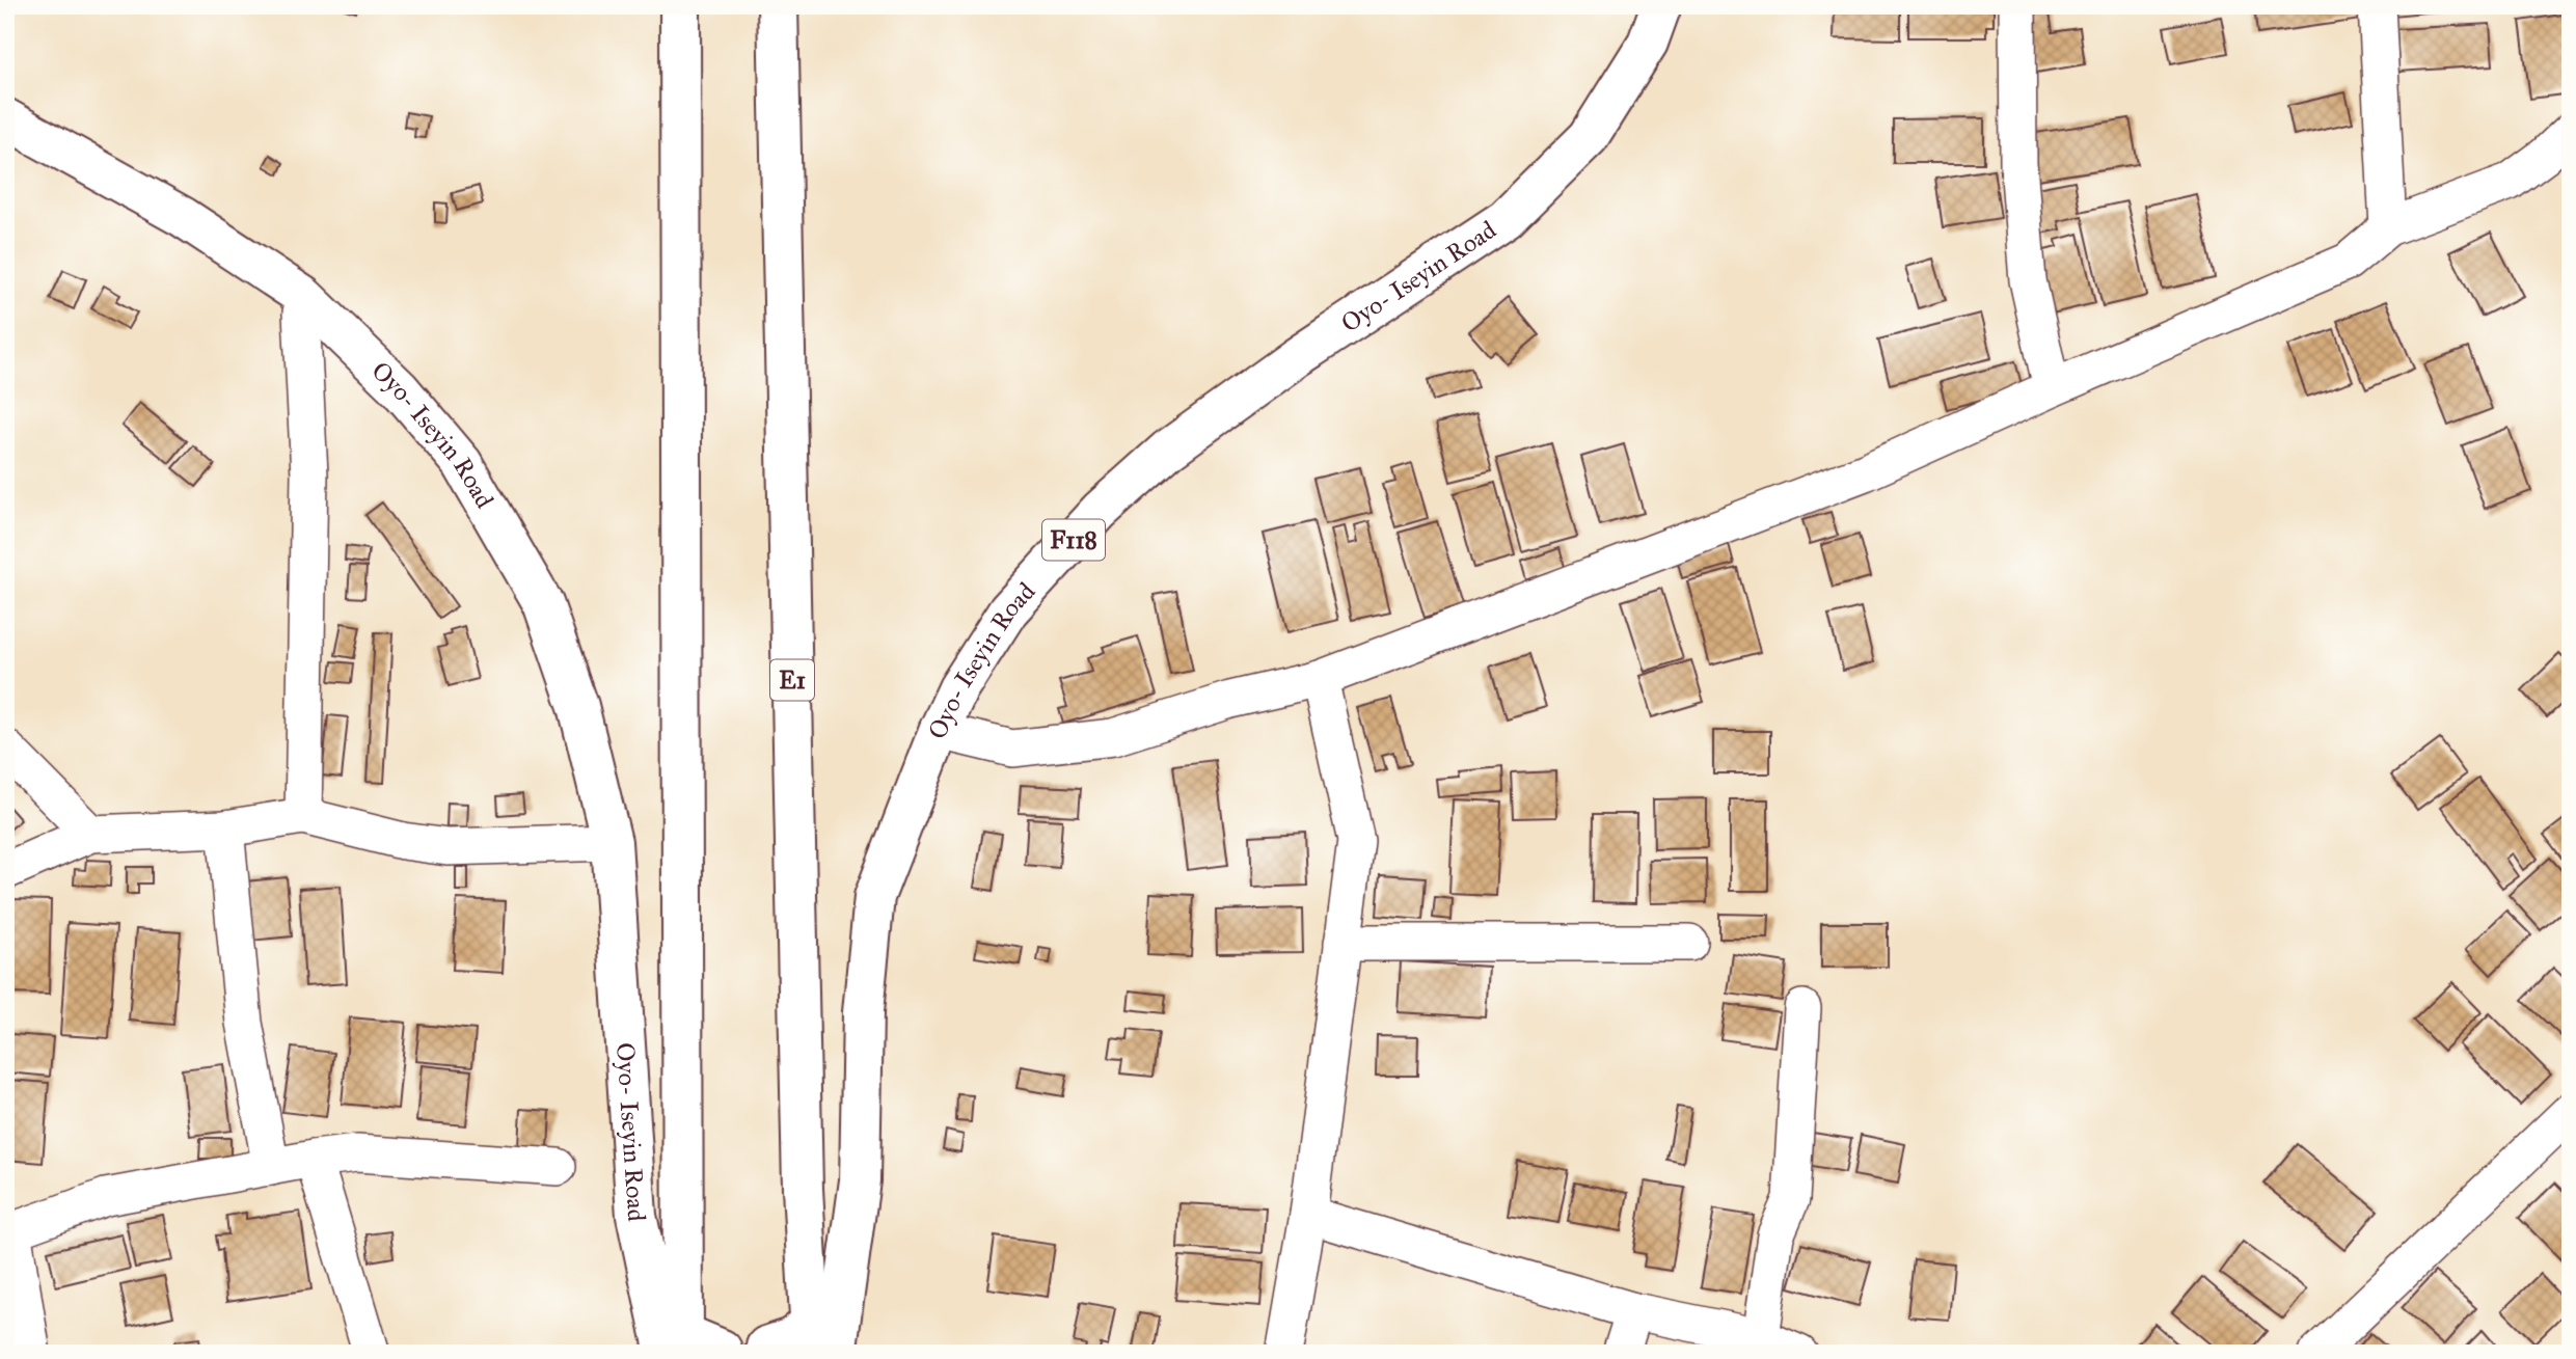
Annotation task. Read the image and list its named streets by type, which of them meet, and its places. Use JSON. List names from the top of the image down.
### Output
{
  "streets": {
    "main road": ["Oyo- Iseyin Road", "F118", "E1"]
  },
  "crossings": [
    ["Oyo- Iseyin Road", "E1"]
  ]
}
